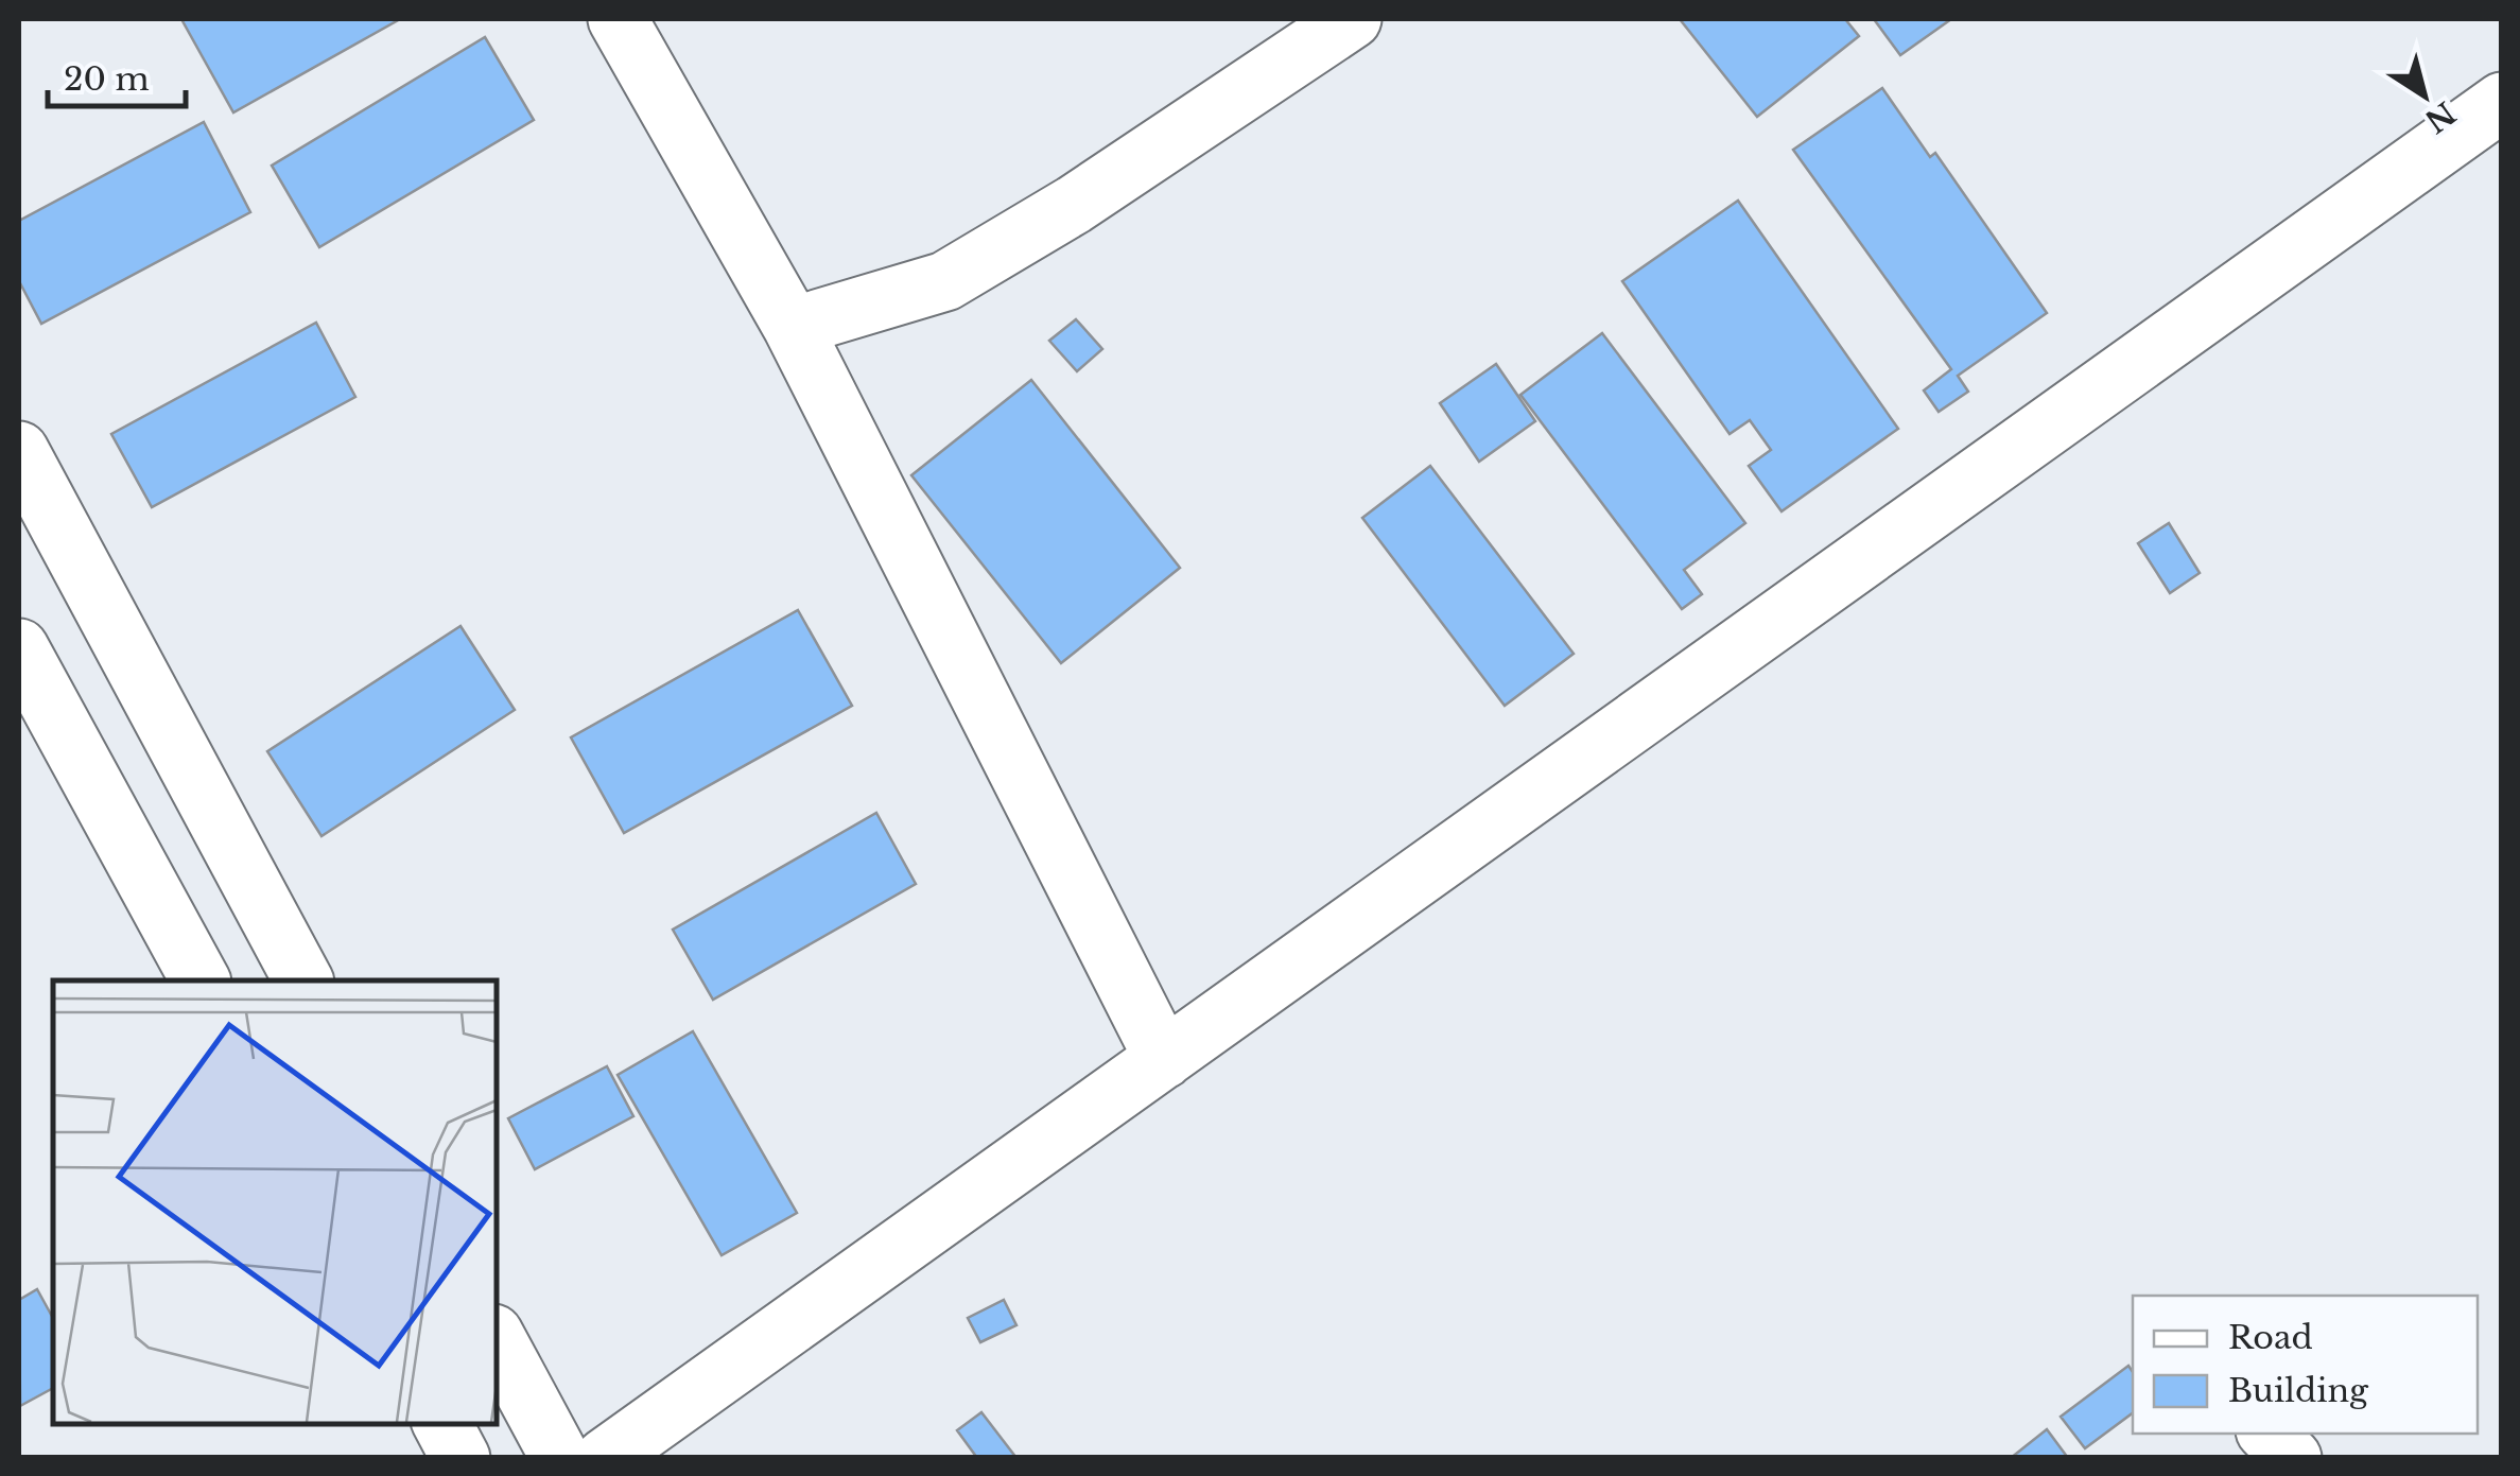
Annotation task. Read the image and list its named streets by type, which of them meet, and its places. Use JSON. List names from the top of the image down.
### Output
{
  "legend": ["Road", "Building"],
  "scale_bar": "20 m",
  "north": "bottom right"
}
